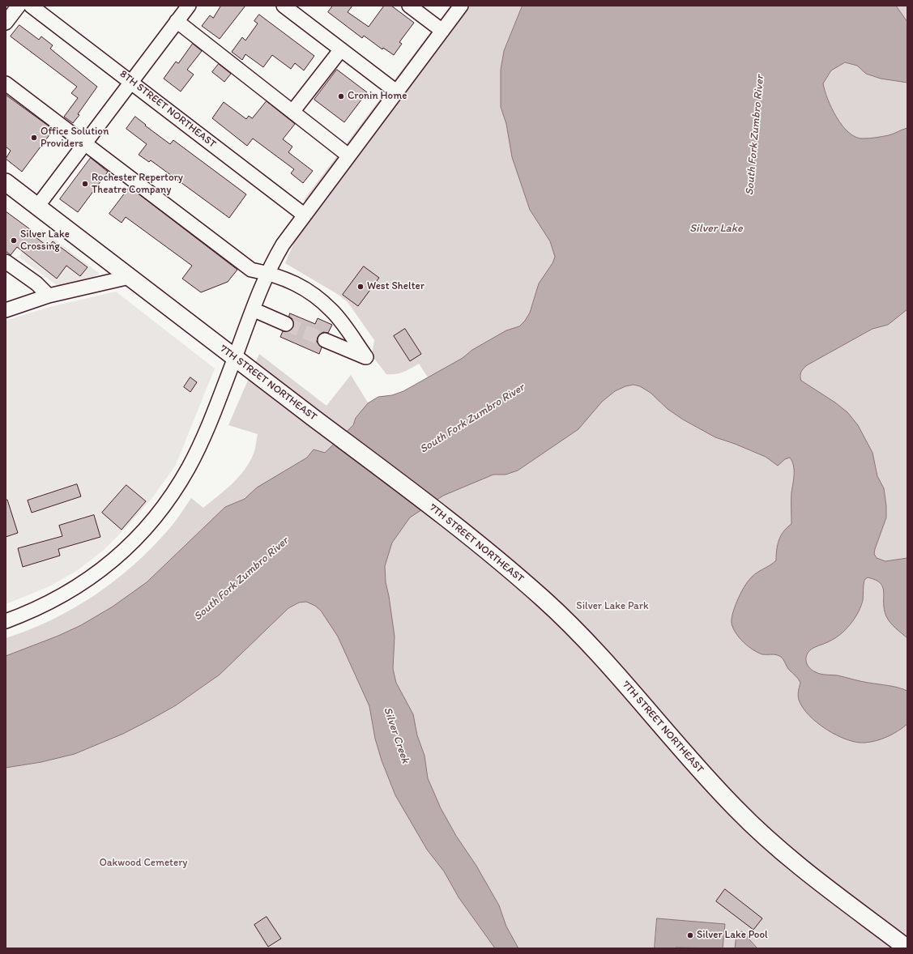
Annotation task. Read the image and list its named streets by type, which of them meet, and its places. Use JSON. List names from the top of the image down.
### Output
{
  "streets": {
    "main road": ["7TH STREET NORTHEAST"],
    "street": ["8TH STREET NORTHEAST"]
  },
  "water": ["South Fork Zumbro River", "Silver Lake", "Silver Creek"],
  "parks": ["Silver Lake Park", "Oakwood Cemetery"],
  "places": [
    "Cronin Home",
    "Office Solution Providers",
    "Rochester Repertory Theatre Company",
    "Silver Lake Crossing",
    "West Shelter",
    "Silver Lake Pool"
  ]
}
